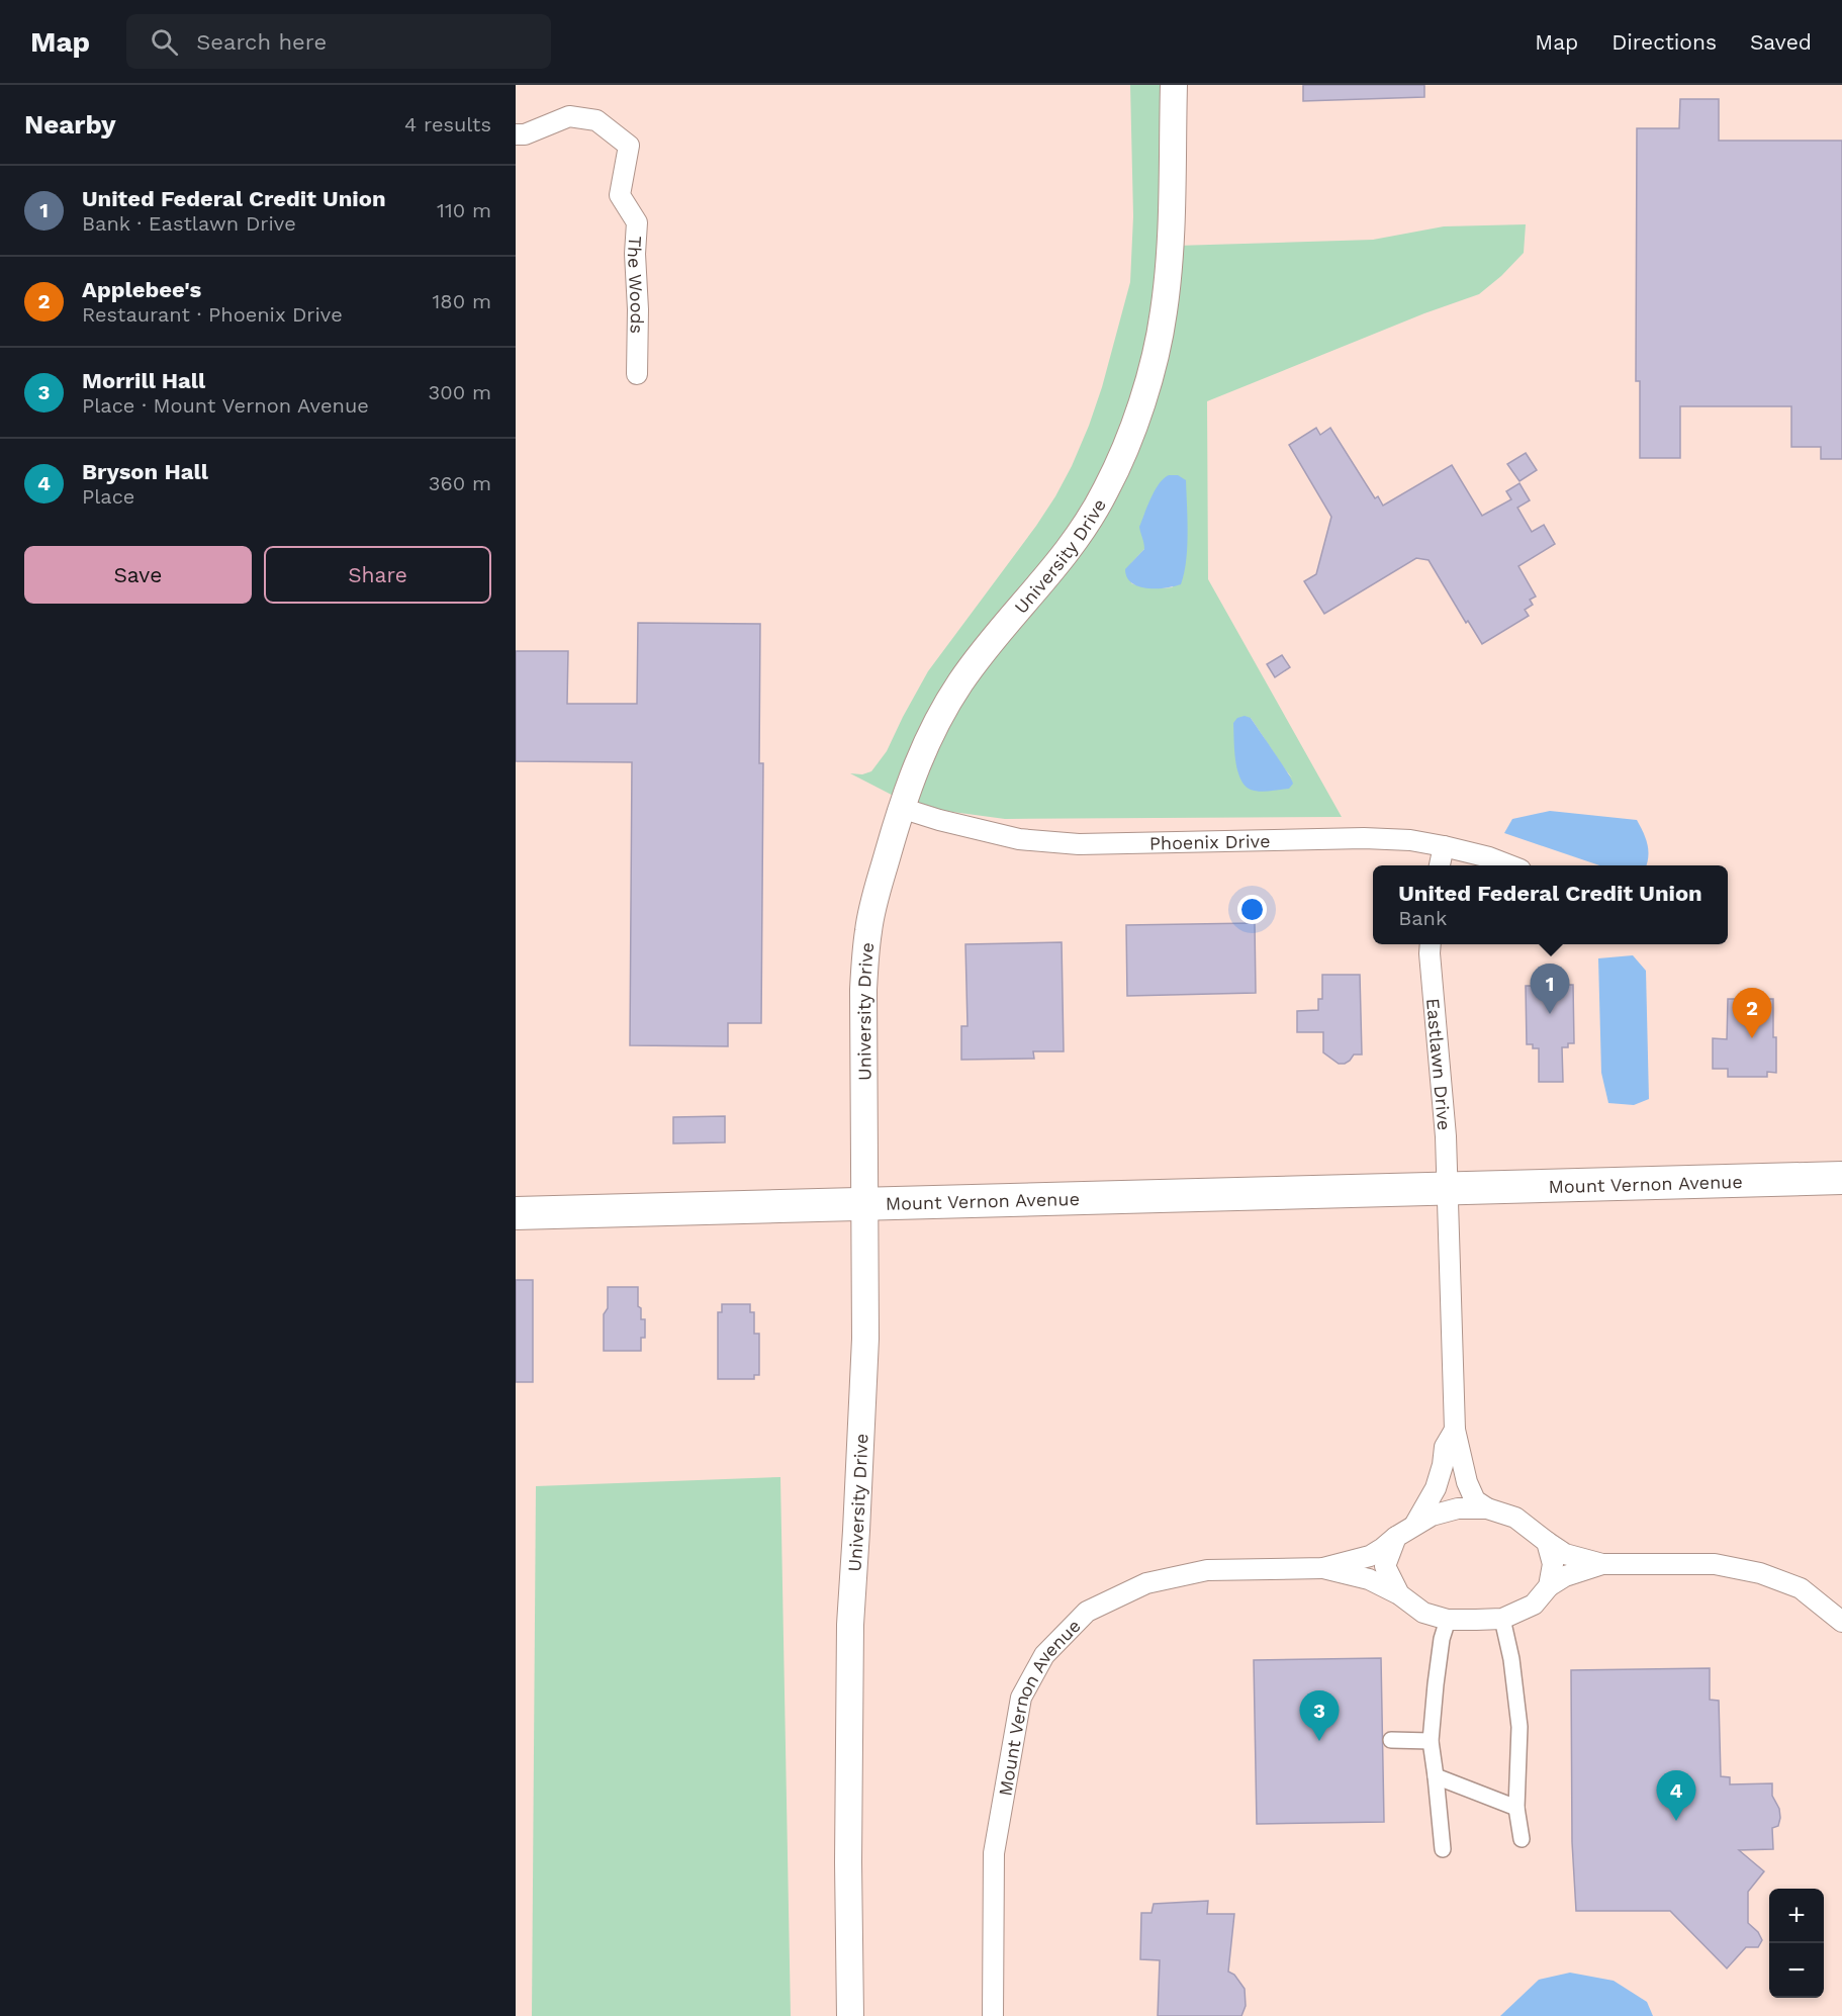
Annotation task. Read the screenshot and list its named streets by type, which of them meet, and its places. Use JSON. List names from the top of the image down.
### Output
{
  "streets": {
    "main road": ["Mount Vernon Avenue"],
    "street": [
      "The Woods",
      "University Drive",
      "Phoenix Drive",
      "Eastlawn Drive"
    ]
  },
  "crossings": [
    ["University Drive", "Phoenix Drive"],
    ["University Drive", "Mount Vernon Avenue"],
    ["Eastlawn Drive", "Mount Vernon Avenue"]
  ],
  "page": {
    "header": "Map",
    "search": "Search here",
    "nav": ["Map", "Directions", "Saved"],
    "heading": ["Nearby", "4 results"],
    "list": [
      {
        "mark": "1",
        "name": "United Federal Credit Union",
        "note": "Bank · Eastlawn Drive",
        "value": "110 m"
      },
      {
        "mark": "2",
        "name": "Applebee's",
        "note": "Restaurant · Phoenix Drive",
        "value": "180 m"
      },
      {
        "mark": "3",
        "name": "Morrill Hall",
        "note": "Place · Mount Vernon Avenue",
        "value": "300 m"
      },
      {
        "mark": "4",
        "name": "Bryson Hall",
        "note": "Place",
        "value": "360 m"
      }
    ],
    "buttons": ["Save", "Share"],
    "popup": ["United Federal Credit Union", "Bank"],
    "pins": [
      "1",
      "2",
      "3",
      "4"
    ],
    "map_buttons": ["+", "−"]
  }
}
